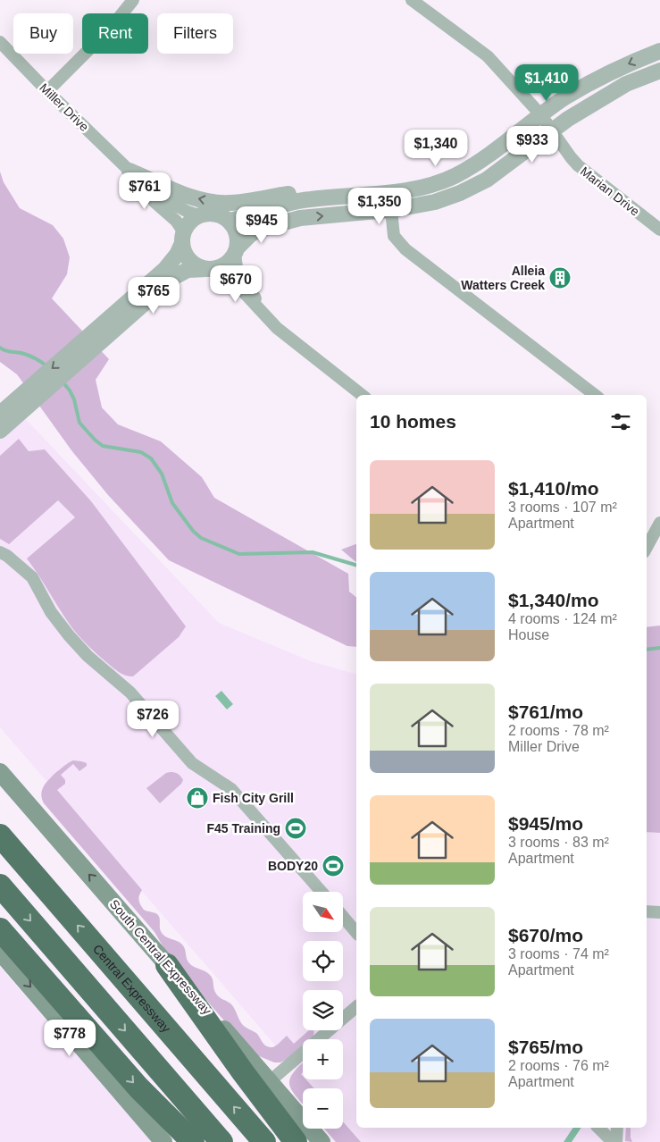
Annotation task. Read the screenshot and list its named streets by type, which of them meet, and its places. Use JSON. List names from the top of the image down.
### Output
{
  "streets": {
    "highway": ["Central Expressway"],
    "main road": ["South Central Expressway"],
    "street": ["Miller Drive", "Marian Drive"]
  },
  "places": {
    "building": ["Alleia Watters Creek"],
    "shop": ["Fish City Grill"],
    "sports": ["F45 Training", "BODY20"]
  },
  "north": "bottom right",
  "page": {
    "chip": ["Buy", "Rent", "Filters"],
    "price": [
      "$1,410",
      "$933",
      "$1,340",
      "$761",
      "$1,350",
      "$945",
      "$670",
      "$765",
      "$726",
      "$778"
    ],
    "heading": "10 homes",
    "list": [
      {
        "name": "$1,410/mo",
        "note": "3 rooms · 107 m² · Apartment"
      },
      {
        "name": "$1,340/mo",
        "note": "4 rooms · 124 m² · House"
      },
      {
        "name": "$761/mo",
        "note": "2 rooms · 78 m² · Miller Drive"
      },
      {
        "name": "$945/mo",
        "note": "3 rooms · 83 m² · Apartment"
      },
      {
        "name": "$670/mo",
        "note": "3 rooms · 74 m² · Apartment"
      },
      {
        "name": "$765/mo",
        "note": "2 rooms · 76 m² · Apartment"
      }
    ],
    "map_buttons": ["+", "−"]
  }
}
